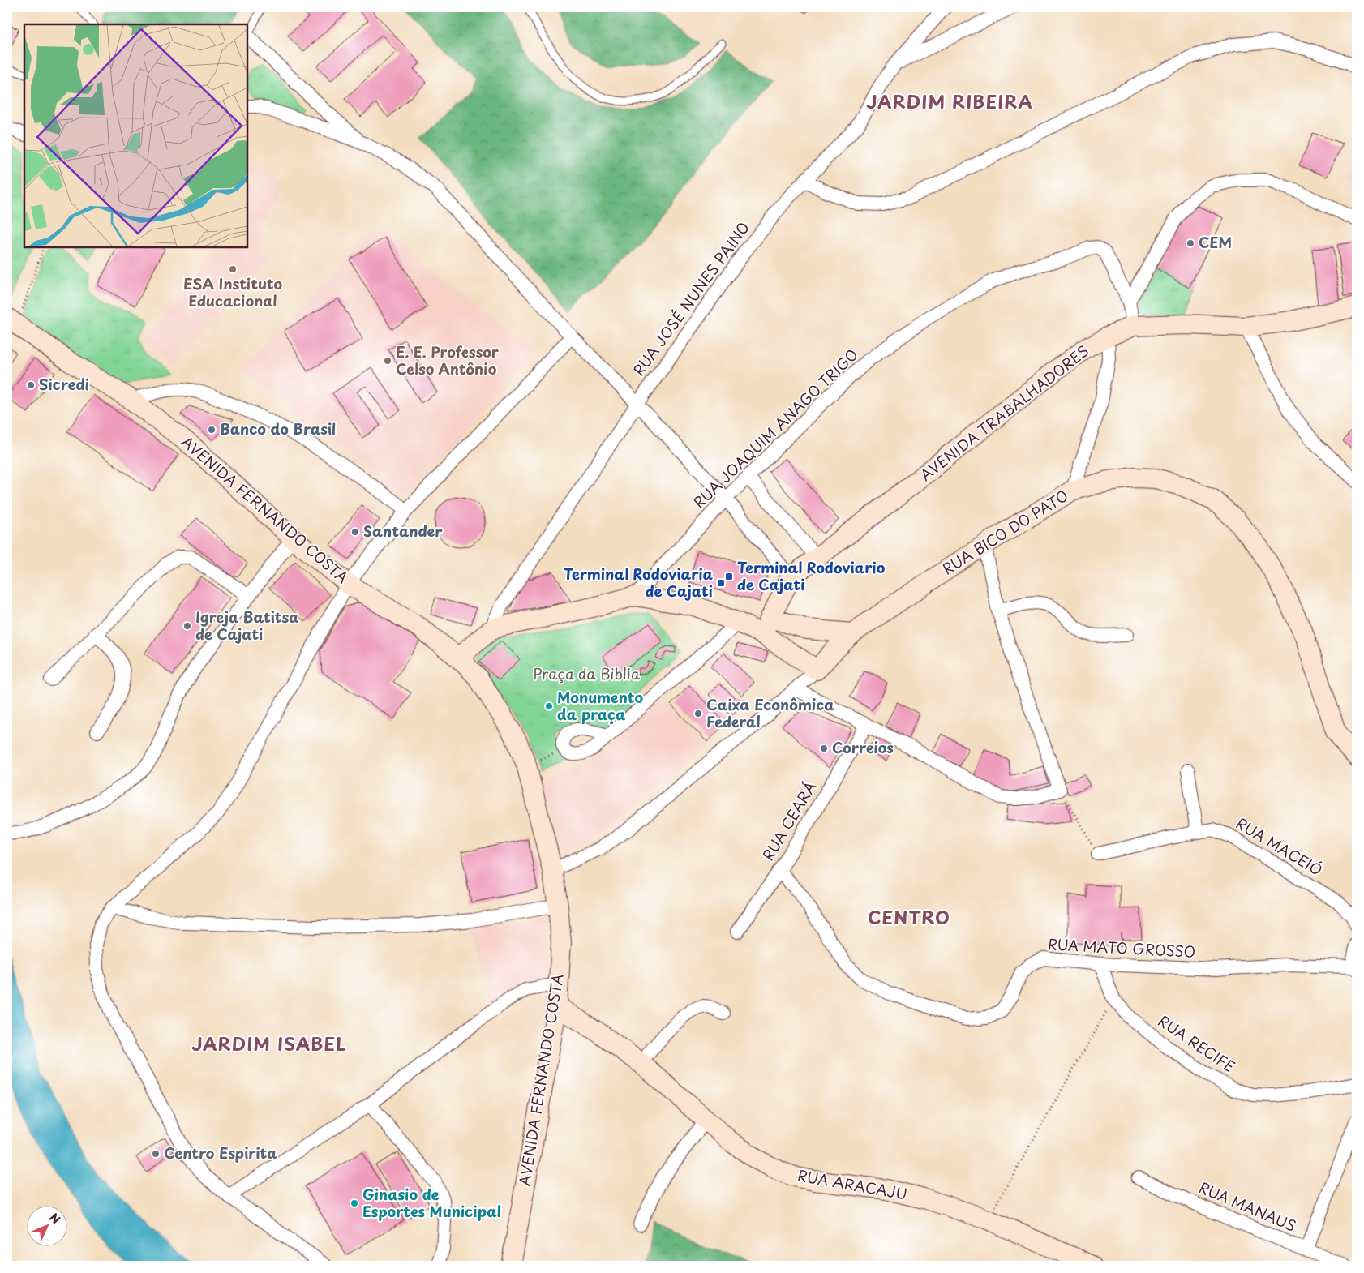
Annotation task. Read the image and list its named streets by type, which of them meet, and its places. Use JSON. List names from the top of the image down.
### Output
{
  "streets": {
    "street": [
      "RUA JOSÉ NUNES PAINO",
      "AVENIDA TRABALHADORES",
      "RUA JOAQUIM ANAGO TRIGO",
      "AVENIDA FERNANDO COSTA",
      "RUA BICO DO PATO",
      "RUA CEARÁ",
      "RUA MACEIÓ",
      "RUA MATO GROSSO",
      "RUA RECIFE",
      "RUA ARACAJU",
      "RUA MANAUS"
    ]
  },
  "crossings": [
    ["AVENIDA TRABALHADORES", "RUA JOAQUIM ANAGO TRIGO"],
    ["AVENIDA FERNANDO COSTA", "RUA ARACAJU"],
    ["RUA CEARÁ", "RUA MATO GROSSO"],
    ["RUA MATO GROSSO", "RUA RECIFE"]
  ],
  "districts": ["JARDIM RIBEIRA", "CENTRO", "JARDIM ISABEL"],
  "parks": ["Praça da Biblia"],
  "places": {
    "other": [
      "CEM",
      "ESA Instituto Educacional",
      "E. E. Professor Celso Antônio",
      "Sicredi",
      "Banco do Brasil",
      "Santander",
      "Igreja Batitsa de Cajati",
      "Monumento da praça",
      "Caixa Econômica Federal",
      "Correios",
      "Centro Espirita",
      "Ginasio de Esportes Municipal"
    ],
    "transit": ["Terminal Rodoviario de Cajati", "Terminal Rodoviaria de Cajati"]
  },
  "north": "top right"
}
